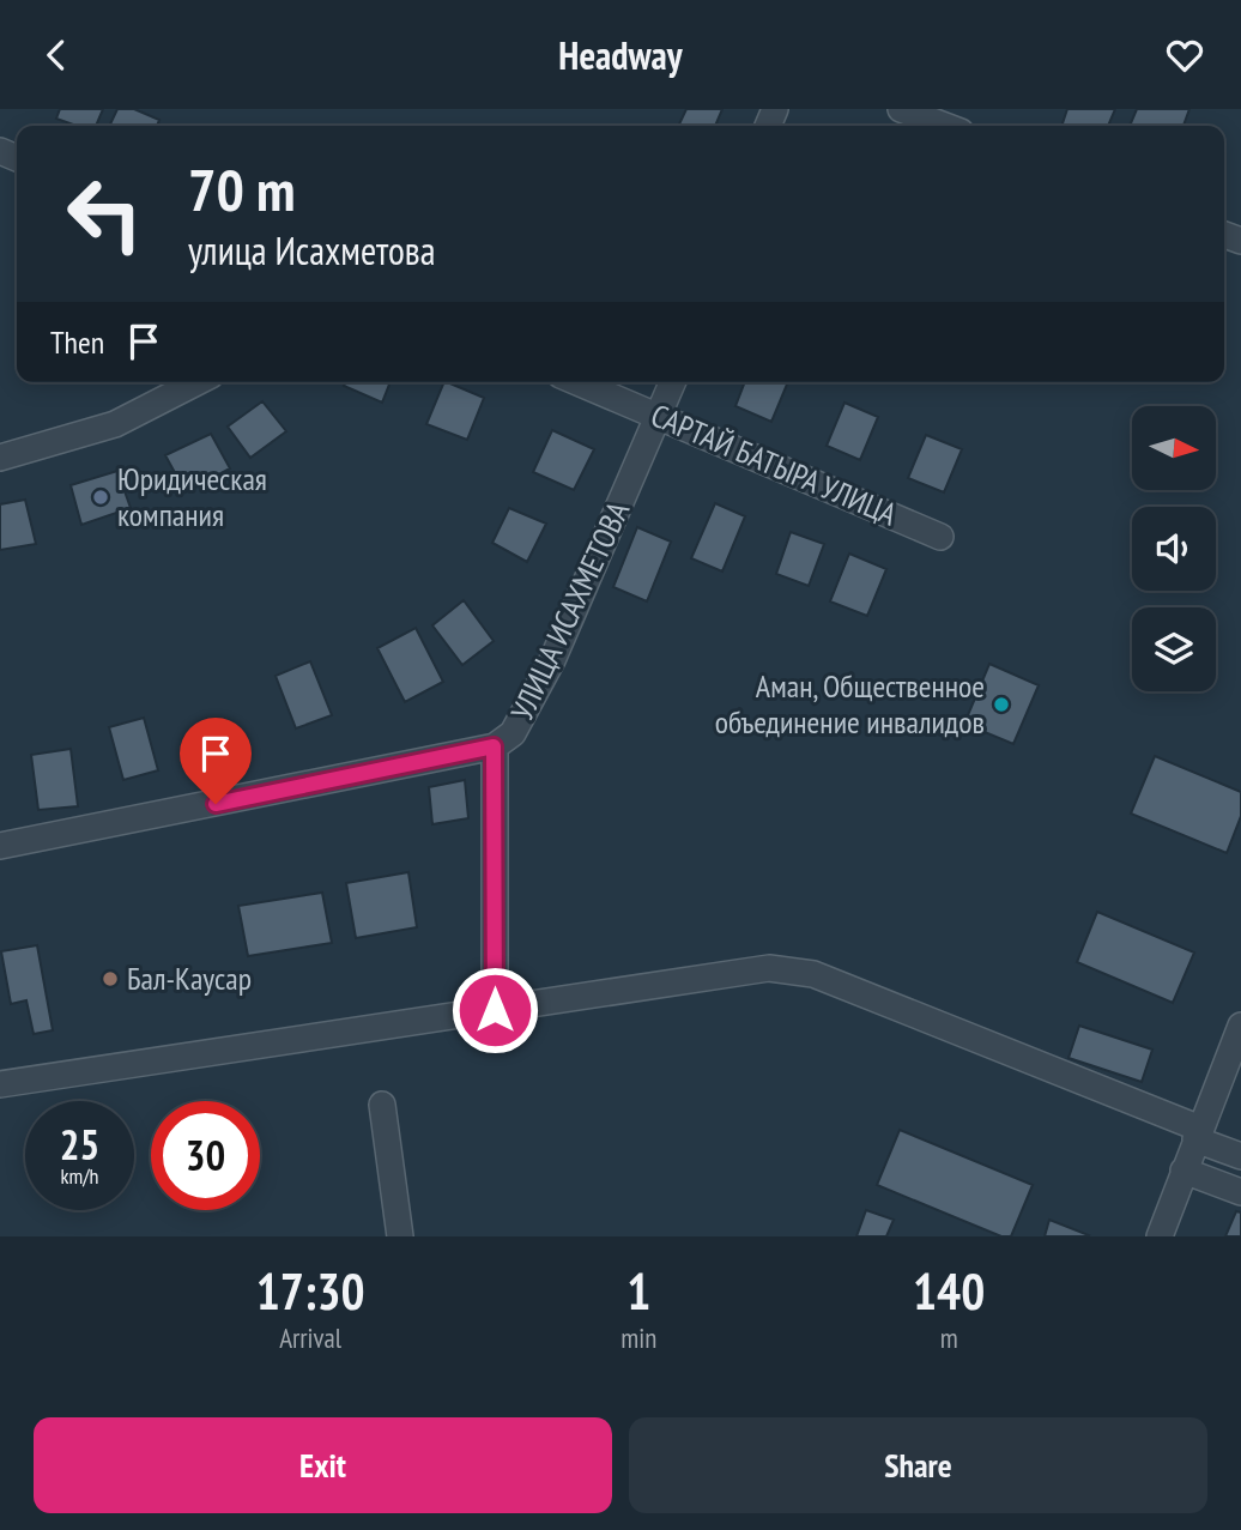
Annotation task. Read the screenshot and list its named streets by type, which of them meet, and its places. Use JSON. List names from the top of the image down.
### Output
{
  "streets": {
    "street": ["САРТАЙ БАТЫРА УЛИЦА", "УЛИЦА ИСАХМЕТОВА"]
  },
  "crossings": [
    ["САРТАЙ БАТЫРА УЛИЦА", "УЛИЦА ИСАХМЕТОВА"]
  ],
  "places": ["Юридическая компания", "Аман, Общественное объединение инвалидов", "Бал-Каусар"],
  "north": "right",
  "page": {
    "header": "Headway",
    "turn": ["70 m", "улица Исахметова"],
    "then": "Then",
    "speed": "25 km/h",
    "limit": "30",
    "eta": [
      "17:30",
      "Arrival",
      "1",
      "min",
      "140",
      "m"
    ],
    "buttons": ["Exit", "Share"]
  }
}
